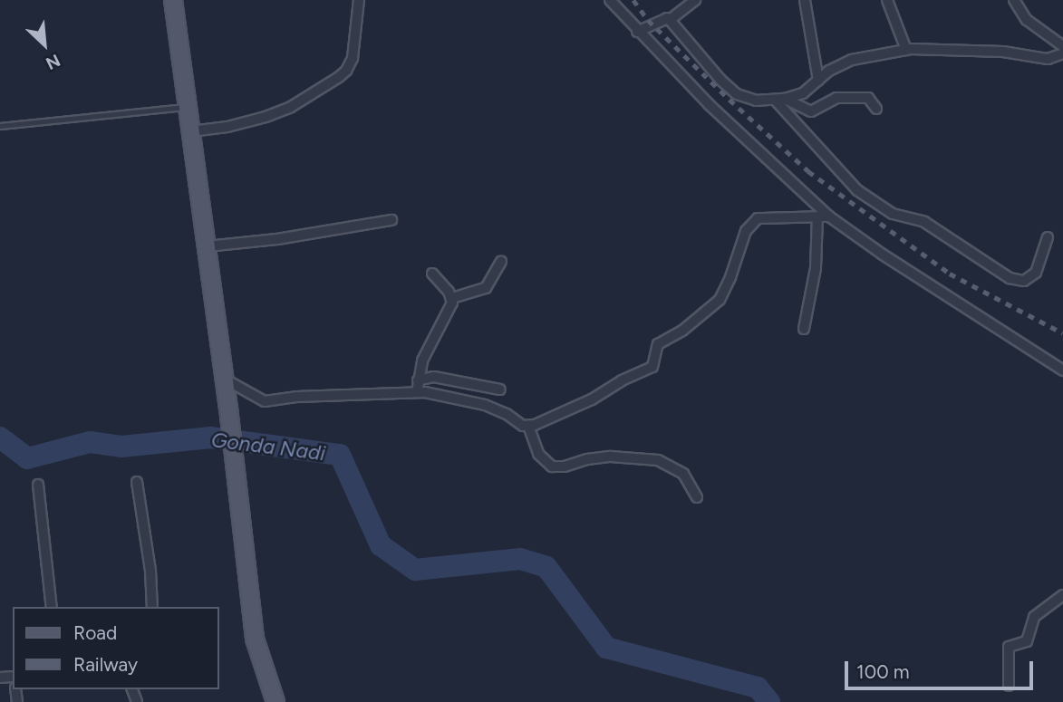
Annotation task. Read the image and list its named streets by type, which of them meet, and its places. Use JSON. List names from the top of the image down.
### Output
{
  "water": ["Gonda Nadi"],
  "legend": ["Road", "Railway"],
  "scale_bar": "100 m",
  "north": "bottom right"
}
